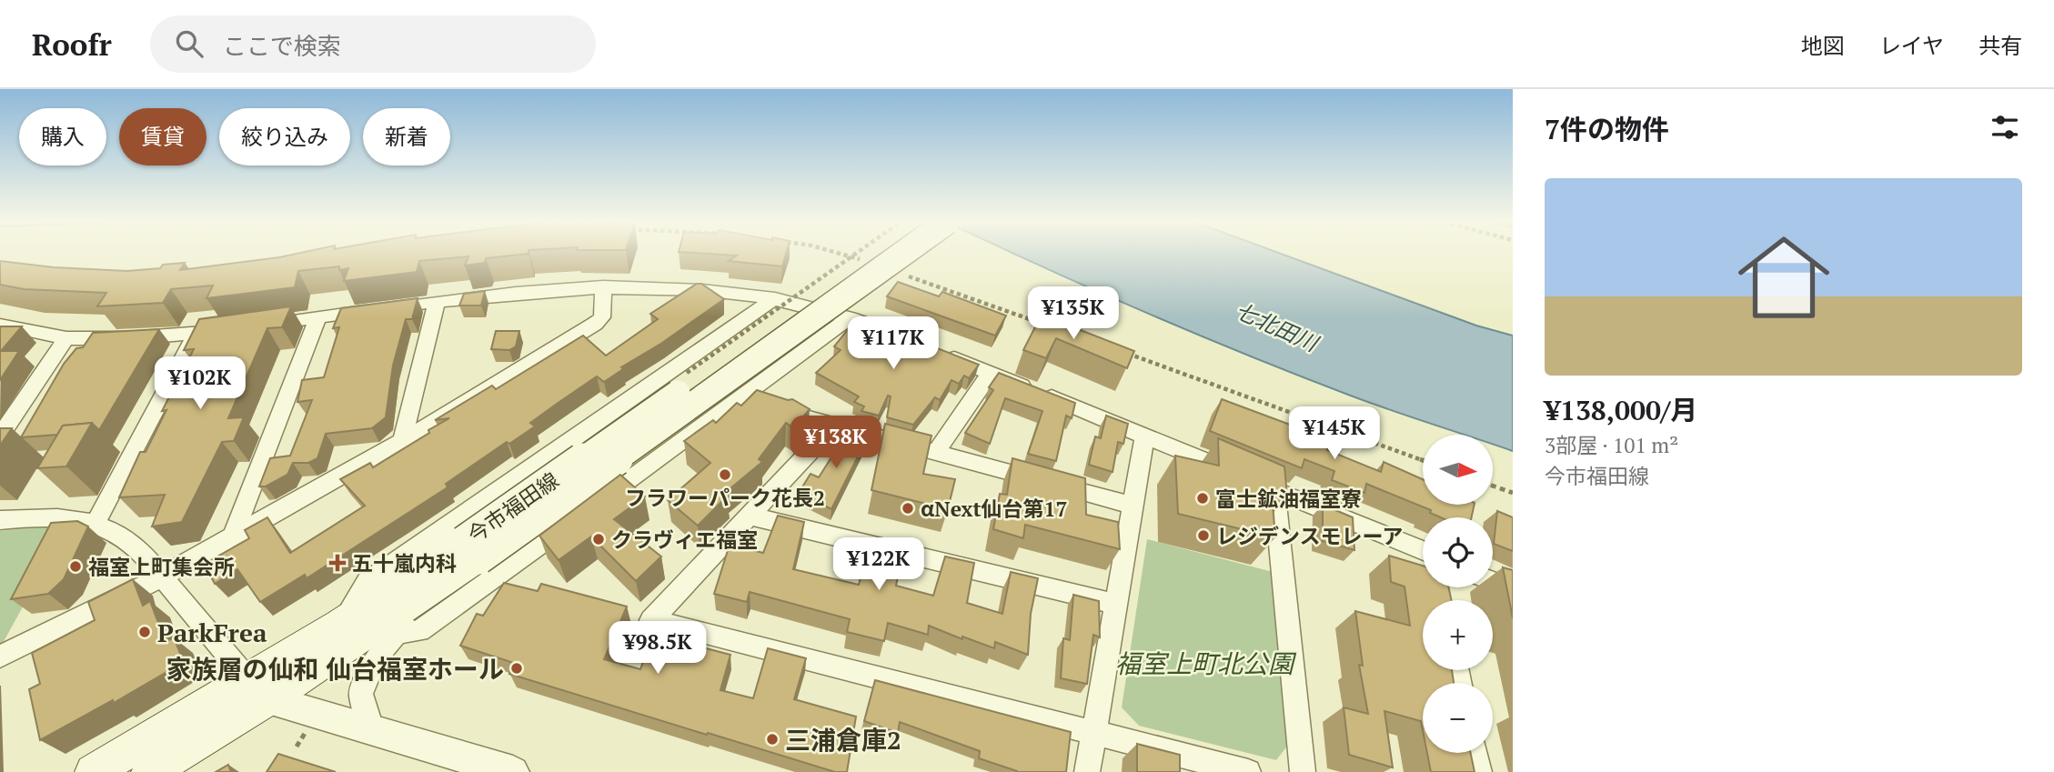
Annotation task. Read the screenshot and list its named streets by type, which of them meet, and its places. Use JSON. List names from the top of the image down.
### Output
{
  "streets": {
    "main road": ["今市福田線"]
  },
  "water": ["七北田川"],
  "parks": ["福室上町北公園"],
  "places": {
    "other": [
      "フラワーパーク花長2",
      "富士鉱油福室寮",
      "αNext仙台第17",
      "レジデンスモレーア",
      "クラヴィエ福室",
      "福室上町集会所",
      "ParkFrea",
      "家族層の仙和 仙台福室ホール",
      "三浦倉庫2"
    ],
    "health": ["五十嵐内科"]
  },
  "north": "right",
  "page": {
    "header": "Roofr",
    "search": "ここで検索",
    "nav": ["地図", "レイヤ", "共有"],
    "heading": "7件の物件",
    "chip": [
      "購入",
      "賃貸",
      "絞り込み",
      "新着"
    ],
    "list": [
      {
        "name": "¥138,000/月",
        "note": "3部屋 · 101 m² · 今市福田線"
      }
    ],
    "price": [
      "¥135K",
      "¥117K",
      "¥102K",
      "¥145K",
      "¥138K",
      "¥122K",
      "¥98.5K"
    ],
    "map_buttons": ["+", "−"]
  }
}
